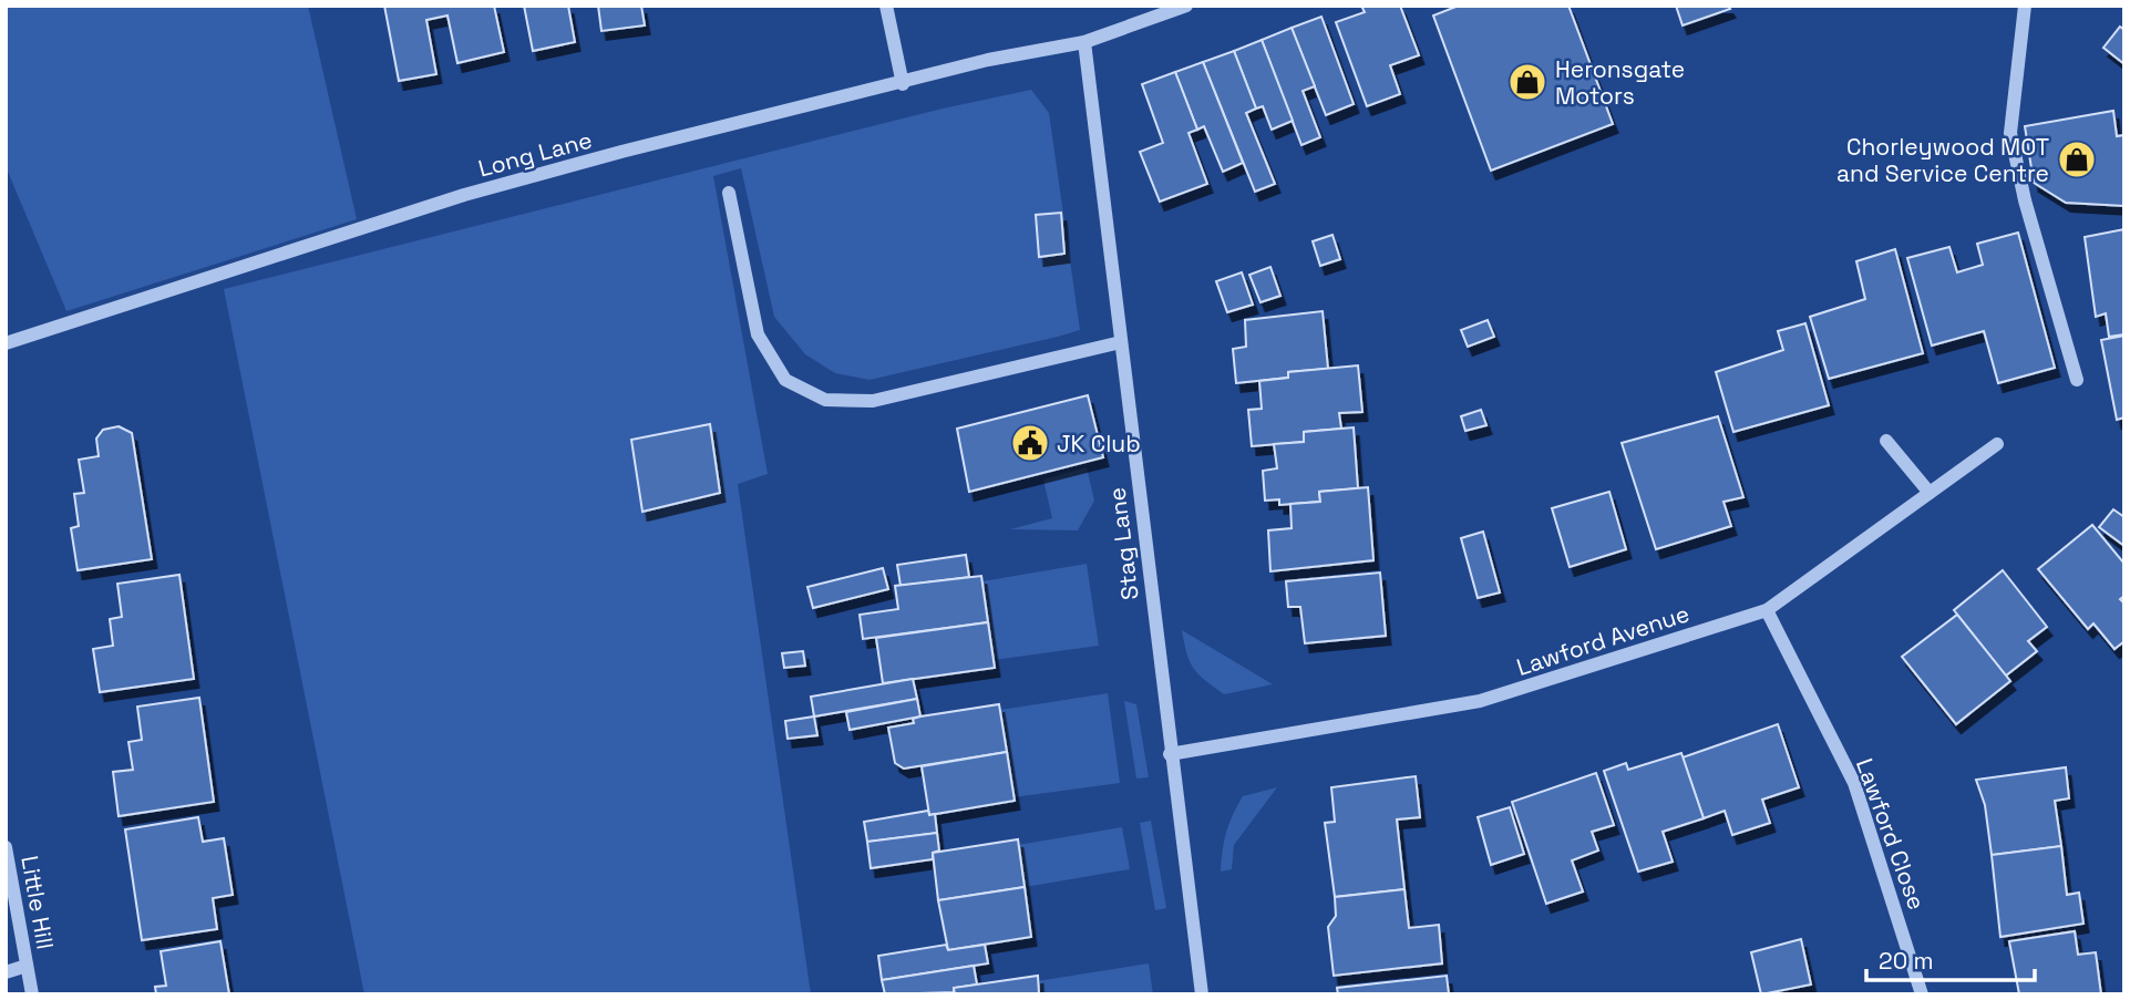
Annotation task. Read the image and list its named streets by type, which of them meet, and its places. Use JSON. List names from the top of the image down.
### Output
{
  "streets": {
    "street": [
      "Long Lane",
      "Stag Lane",
      "Lawford Avenue",
      "Lawford Close",
      "Little Hill"
    ]
  },
  "crossings": [
    ["Long Lane", "Stag Lane"],
    ["Stag Lane", "Lawford Avenue"],
    ["Lawford Avenue", "Lawford Close"]
  ],
  "places": {
    "shop": ["Heronsgate Motors", "Chorleywood MOT and Service Centre"],
    "public building": ["JK Club"]
  },
  "scale_bar": "20 m"
}
